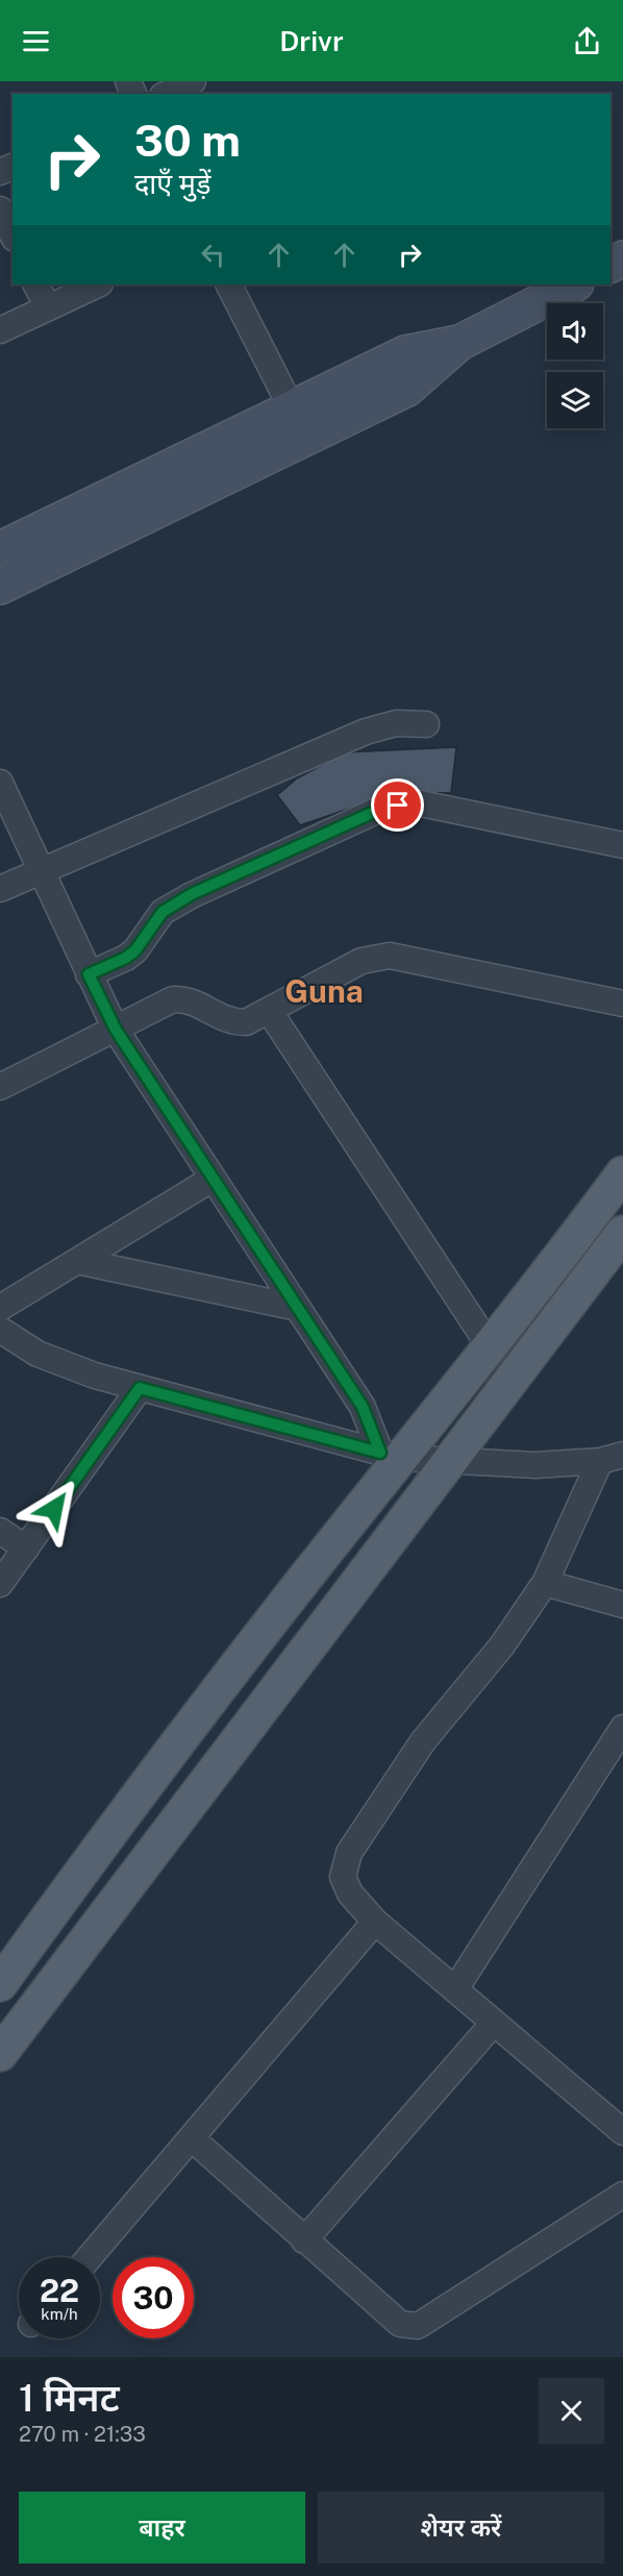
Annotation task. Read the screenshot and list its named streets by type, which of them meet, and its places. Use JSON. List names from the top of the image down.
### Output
{
  "districts": ["Guna"],
  "page": {
    "header": "Drivr",
    "turn": ["30 m", "दाएँ मुड़ें"],
    "speed": "22 km/h",
    "limit": "30",
    "heading": ["1 मिनट", "270 m · 21:33"],
    "buttons": ["बाहर", "शेयर करें"]
  }
}
